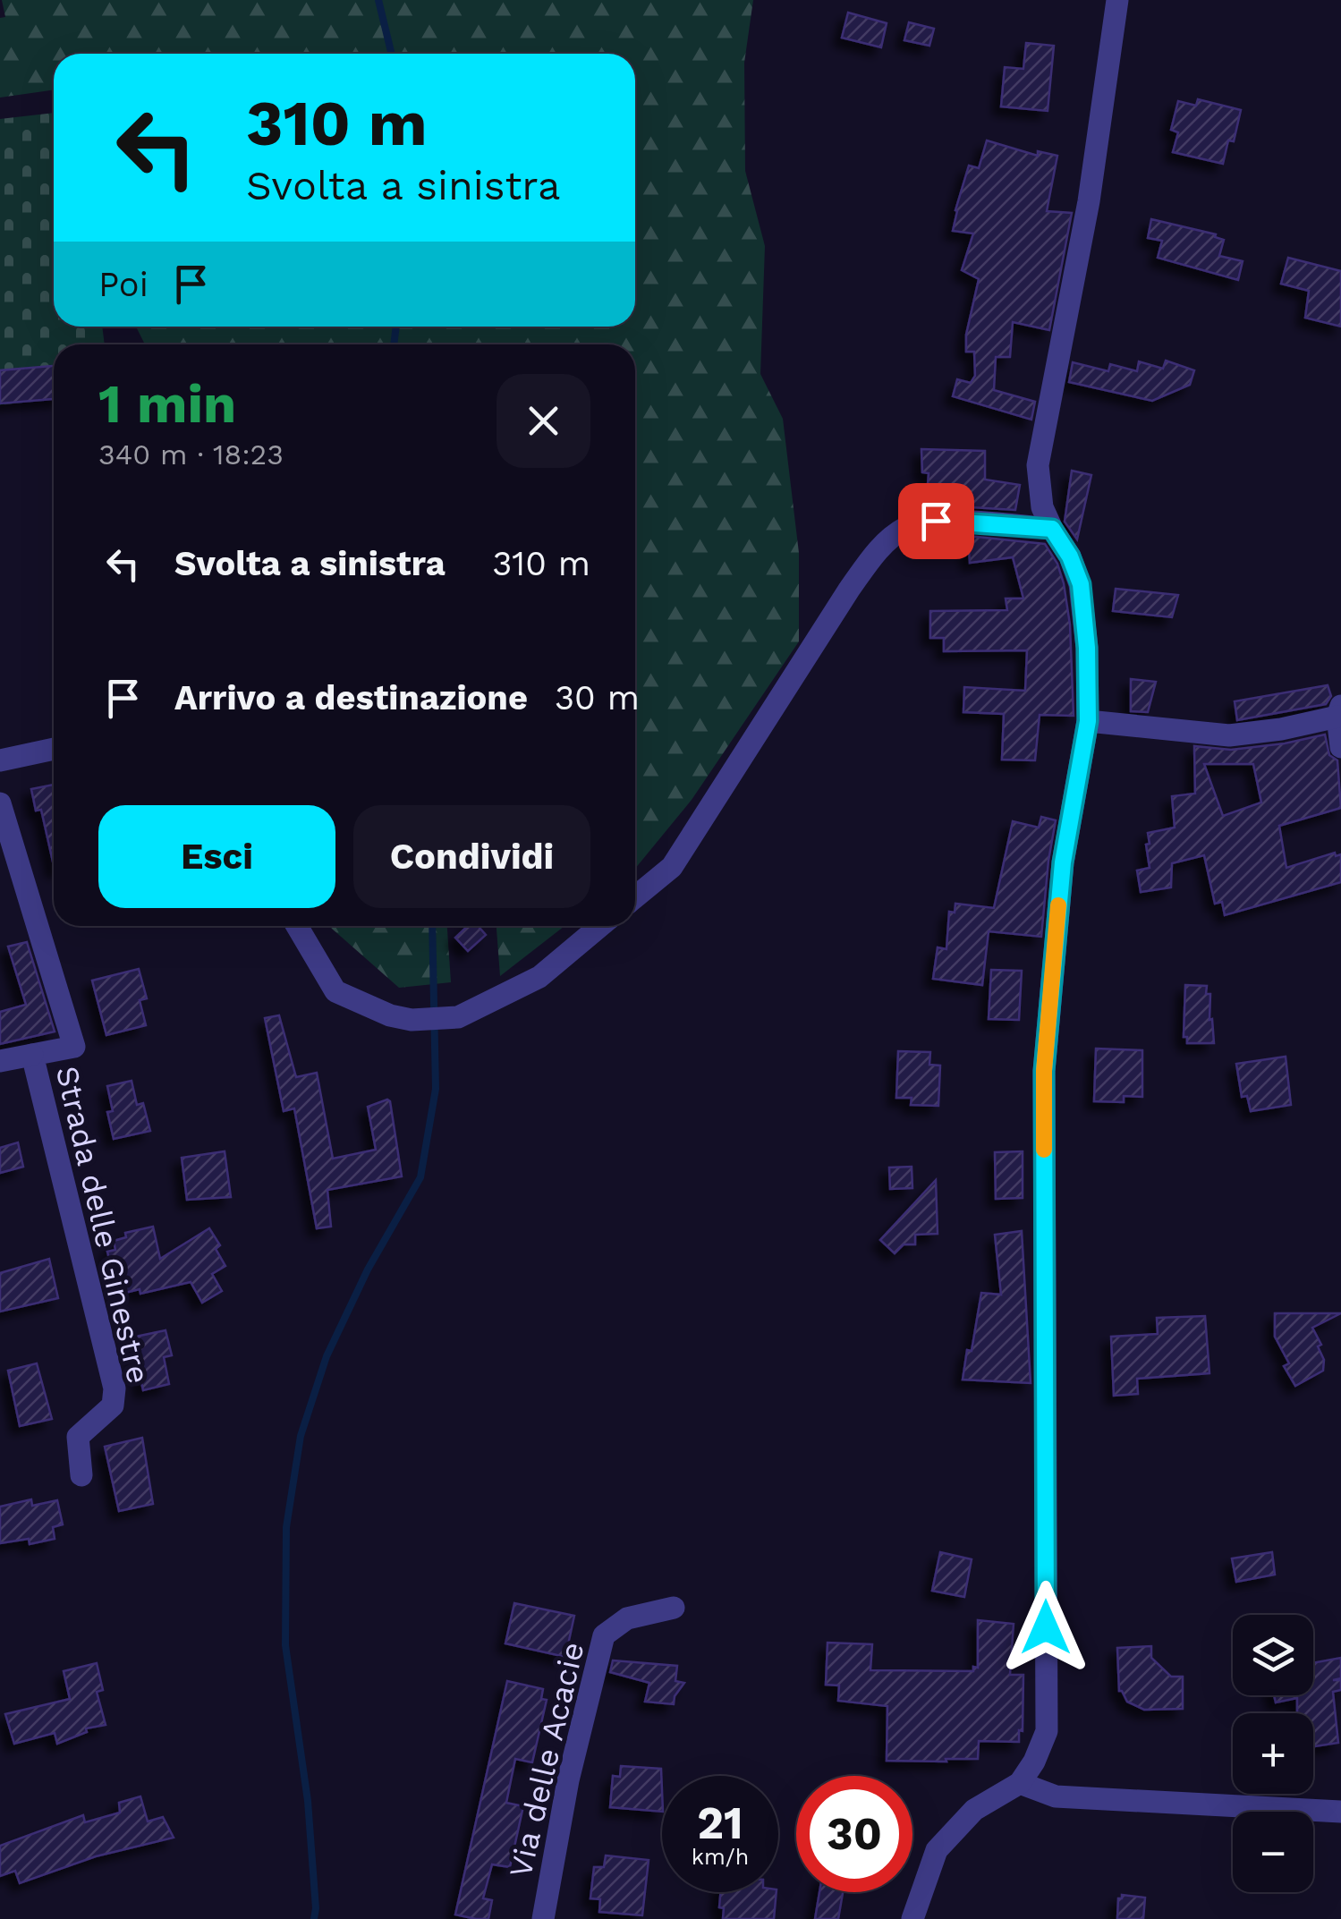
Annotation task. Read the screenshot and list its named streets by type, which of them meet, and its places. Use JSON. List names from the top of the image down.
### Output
{
  "streets": {
    "street": ["Strada delle Ginestre", "Via delle Acacie"]
  },
  "page": {
    "turn": ["310 m", "Svolta a sinistra"],
    "then": "Poi",
    "heading": ["1 min", "340 m · 18:23"],
    "list": [
      {
        "name": "Svolta a sinistra",
        "value": "310 m"
      },
      {
        "name": "Arrivo a destinazione",
        "value": "30 m"
      }
    ],
    "buttons": ["Esci", "Condividi"],
    "map_buttons": ["+", "−"],
    "speed": "21 km/h",
    "limit": "30"
  }
}
